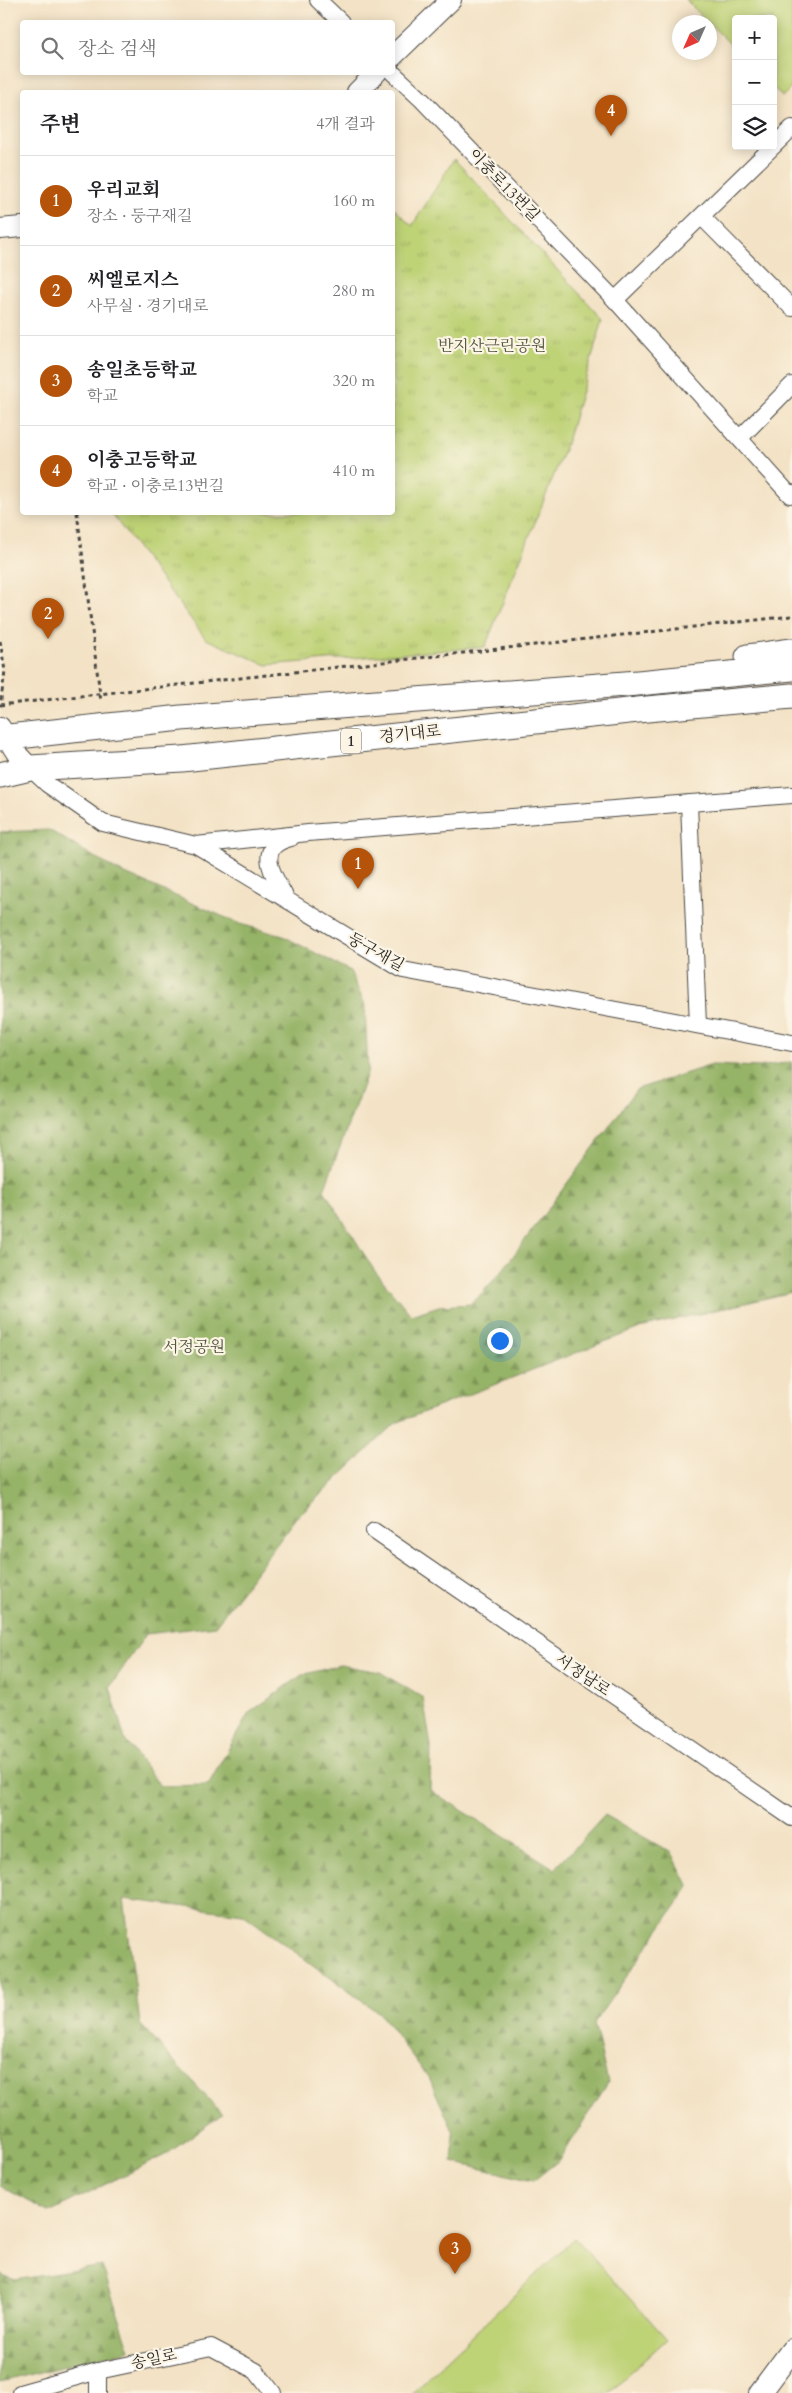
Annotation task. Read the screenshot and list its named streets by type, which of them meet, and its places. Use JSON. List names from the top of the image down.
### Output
{
  "streets": {
    "main road": ["경기대로", "1"],
    "street": [
      "이충로13번길",
      "둥구재길",
      "서정남로",
      "송일로"
    ]
  },
  "crossings": [
    ["경기대로", "둥구재길"]
  ],
  "parks": ["반지산근린공원", "서정공원"],
  "north": "bottom left",
  "page": {
    "map_buttons": ["+", "−"],
    "search": "장소 검색",
    "heading": ["주변", "4개 결과"],
    "pins": [
      "4",
      "2",
      "1",
      "3"
    ],
    "list": [
      {
        "mark": "1",
        "name": "우리교회",
        "note": "장소 · 둥구재길",
        "value": "160 m"
      },
      {
        "mark": "2",
        "name": "씨엘로지스",
        "note": "사무실 · 경기대로",
        "value": "280 m"
      },
      {
        "mark": "3",
        "name": "송일초등학교",
        "note": "학교",
        "value": "320 m"
      },
      {
        "mark": "4",
        "name": "이충고등학교",
        "note": "학교 · 이충로13번길",
        "value": "410 m"
      }
    ]
  }
}
